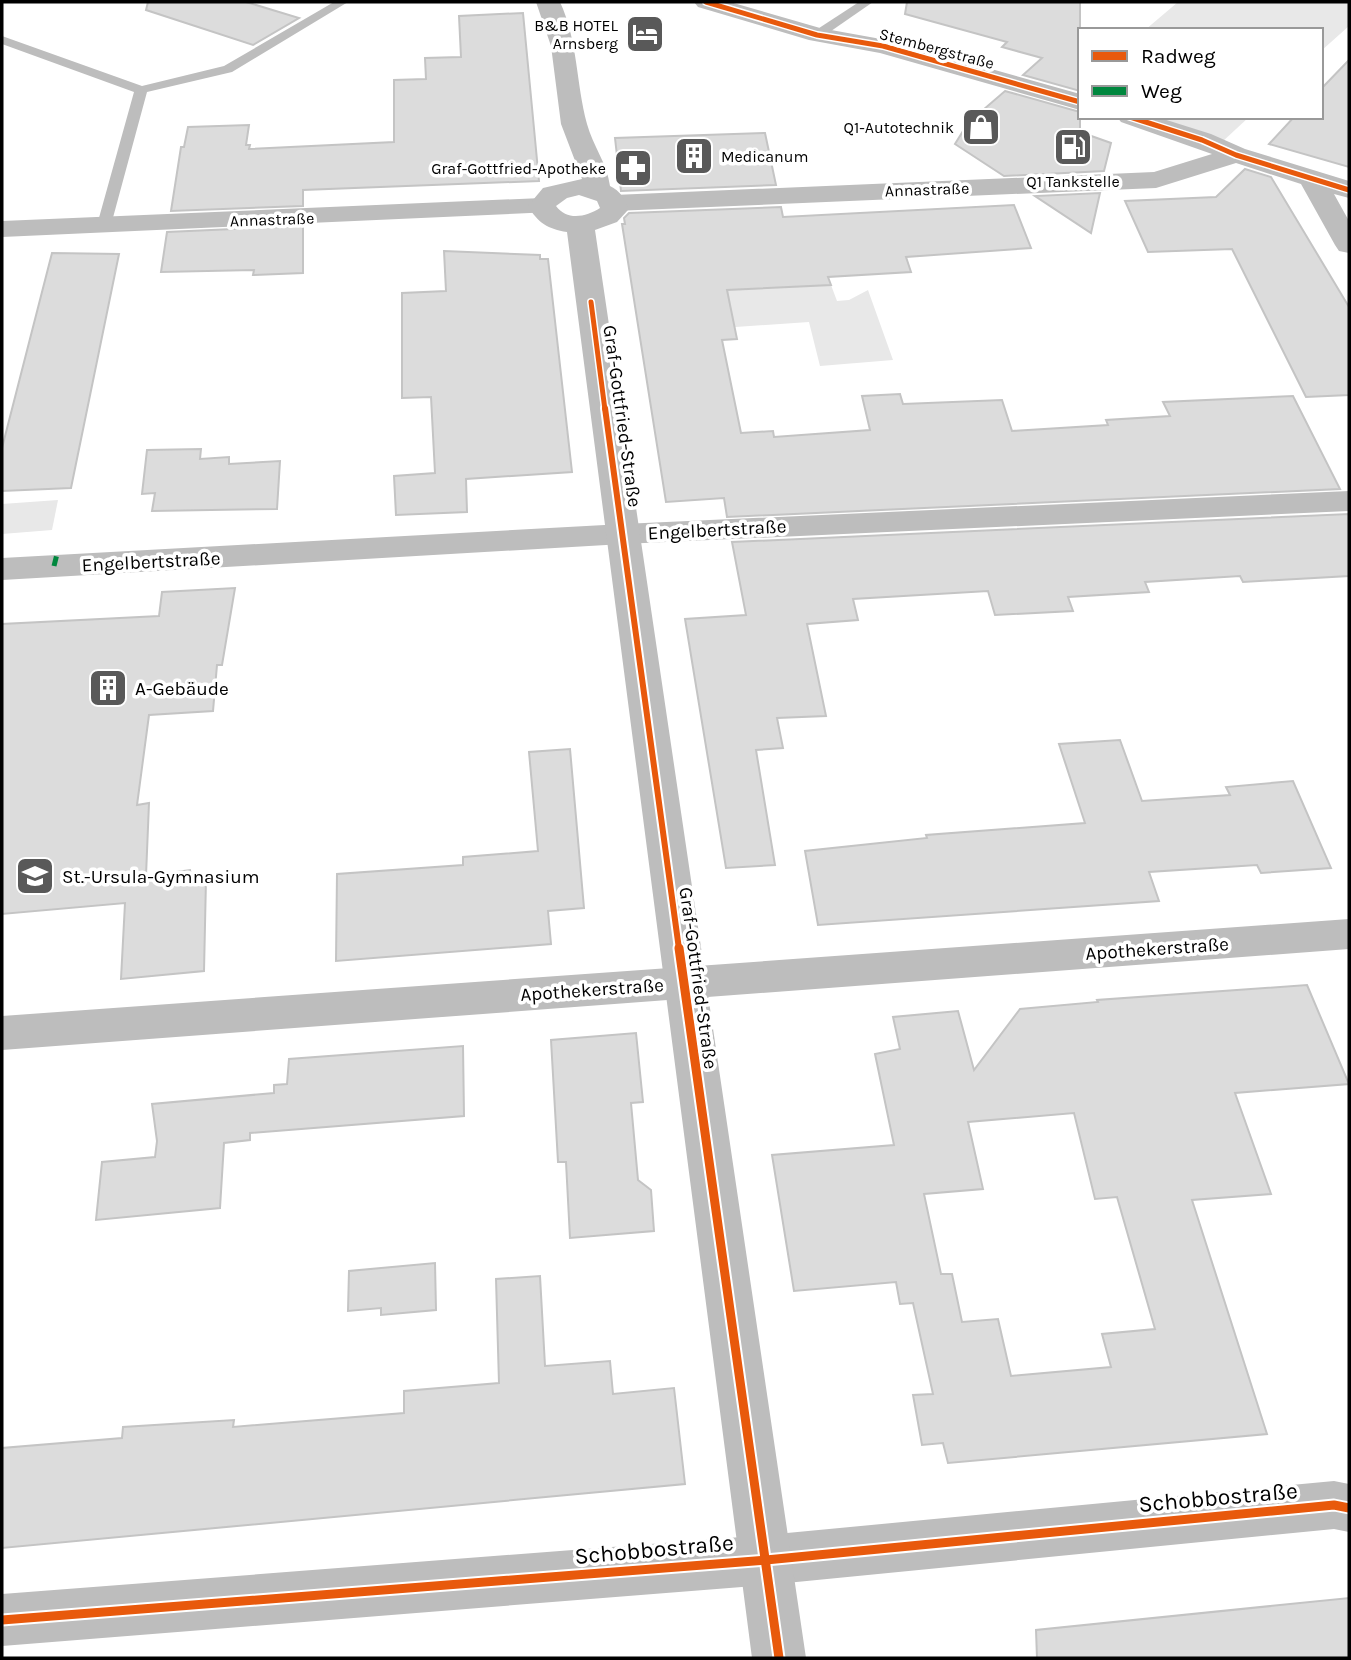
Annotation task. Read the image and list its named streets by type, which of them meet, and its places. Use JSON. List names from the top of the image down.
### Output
{
  "streets": {
    "street": [
      "Stembergstraße",
      "Annastraße",
      "Graf-Gottfried-Straße",
      "Engelbertstraße",
      "Apothekerstraße",
      "Schobbostraße"
    ]
  },
  "crossings": [
    ["Stembergstraße", "Annastraße"],
    ["Graf-Gottfried-Straße", "Engelbertstraße"],
    ["Graf-Gottfried-Straße", "Apothekerstraße"],
    ["Graf-Gottfried-Straße", "Schobbostraße"]
  ],
  "places": {
    "hotel": ["B&B HOTEL Arnsberg"],
    "shop": ["Q1-Autotechnik"],
    "fuel station": ["Q1 Tankstelle"],
    "building": ["Medicanum", "A-Gebäude"],
    "pharmacy": ["Graf-Gottfried-Apotheke"],
    "school or university": ["St.-Ursula-Gymnasium"]
  },
  "legend": ["Radweg", "Weg"]
}
